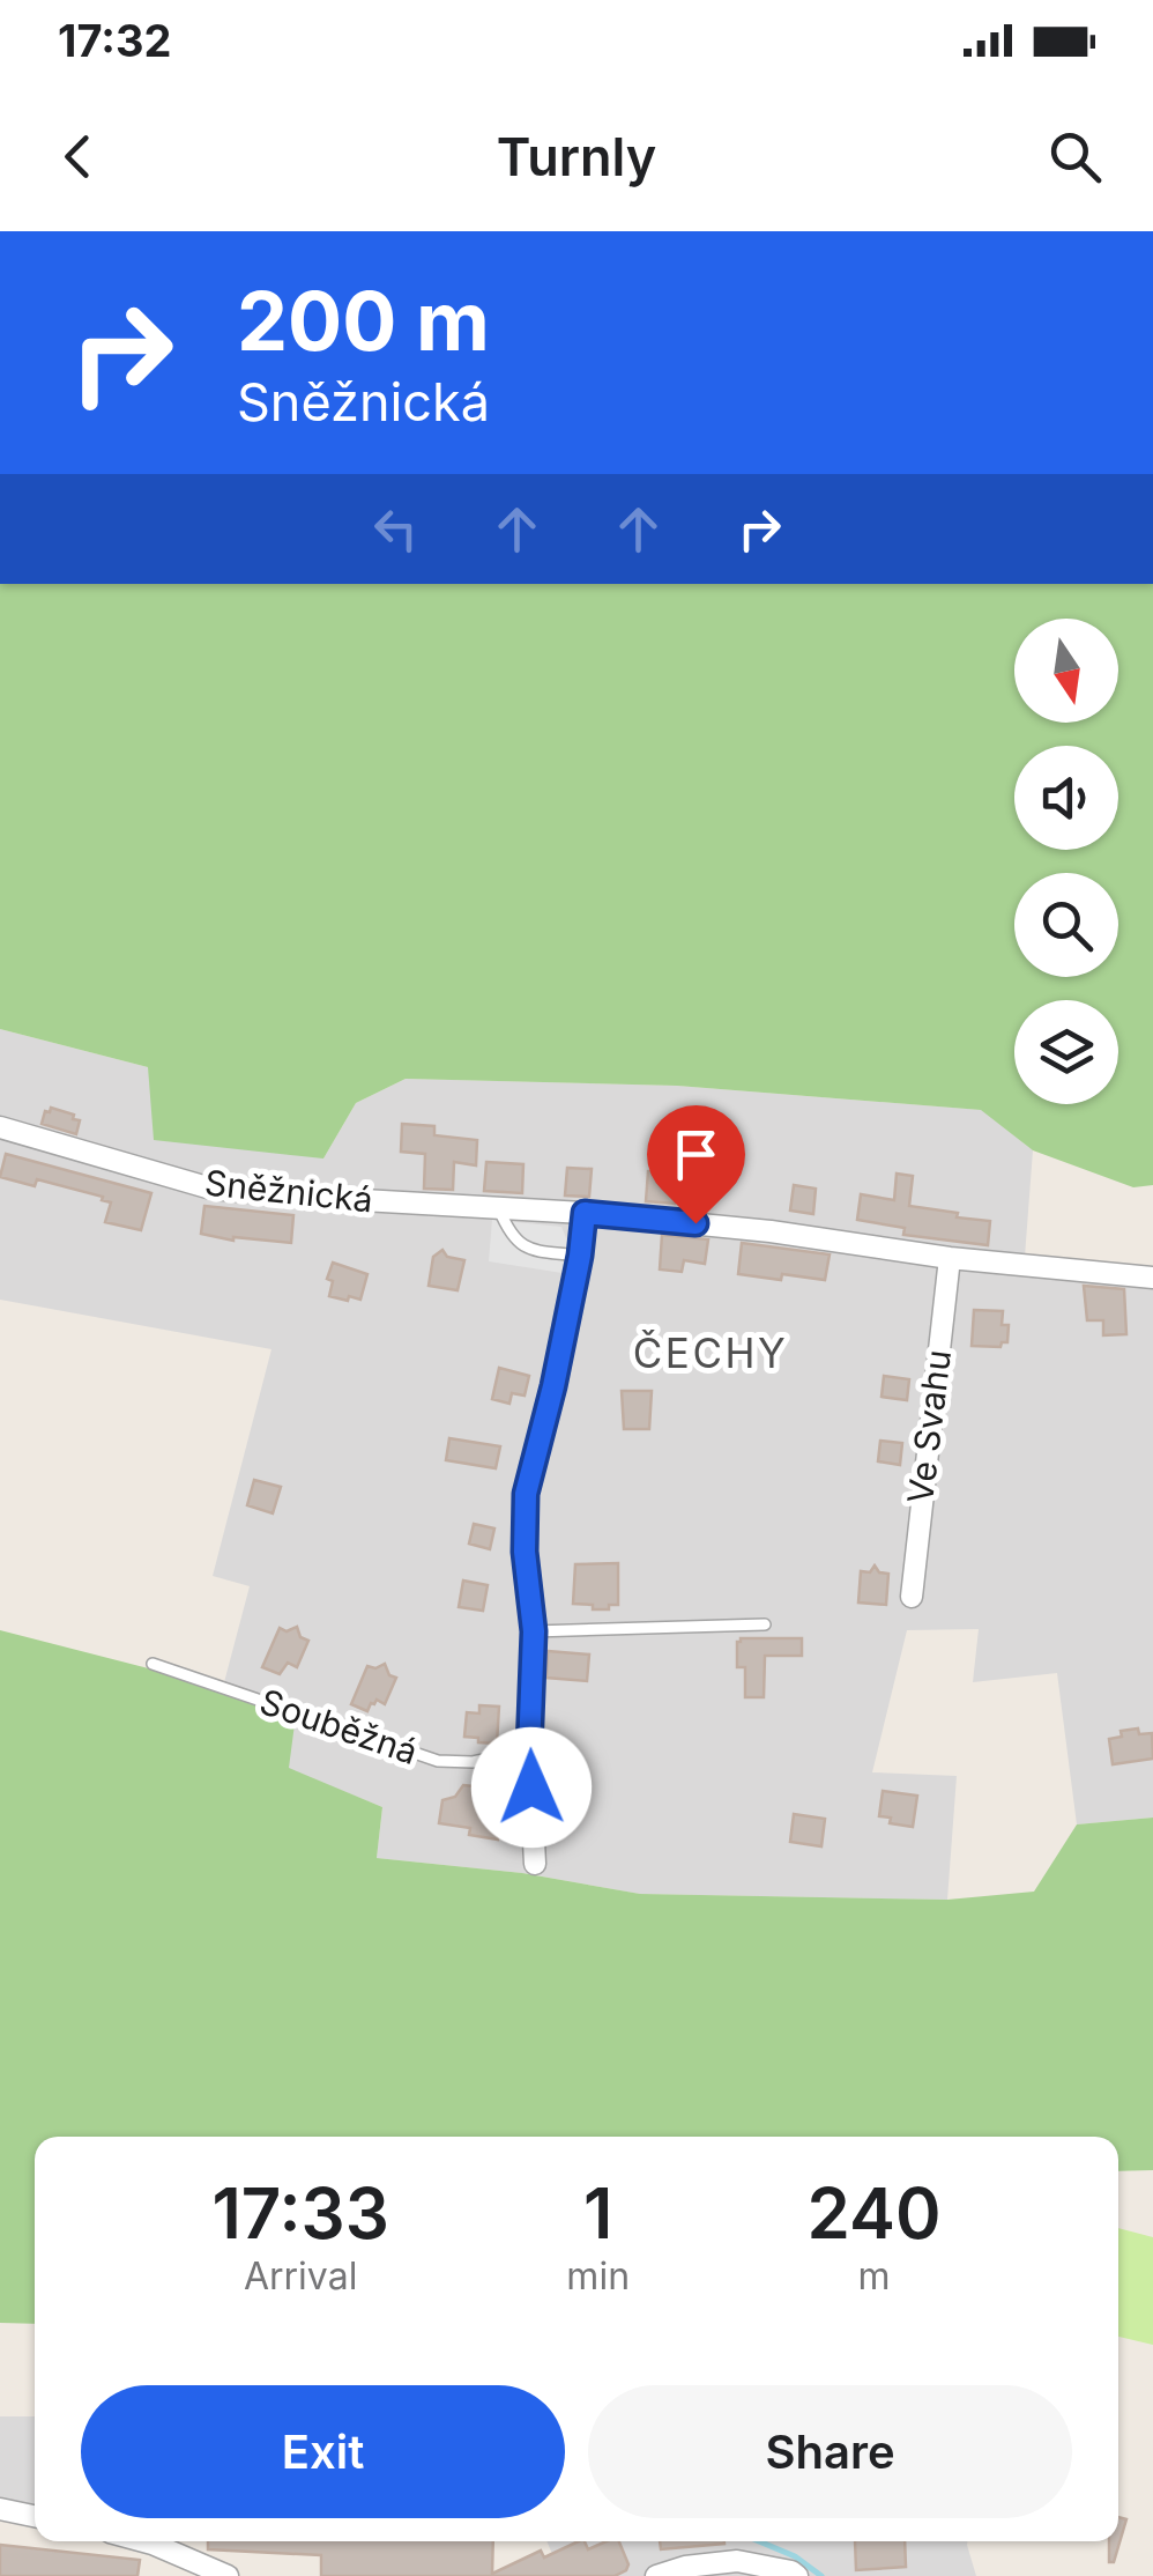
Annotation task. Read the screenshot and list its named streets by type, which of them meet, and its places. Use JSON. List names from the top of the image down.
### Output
{
  "streets": {
    "street": ["Sněžnická", "Ve Svahu"],
    "lane": ["Souběžná"]
  },
  "crossings": [
    ["Sněžnická", "Ve Svahu"]
  ],
  "districts": ["ČECHY"],
  "north": "bottom",
  "page": {
    "status": "17:32",
    "header": "Turnly",
    "turn": ["200 m", "Sněžnická"],
    "eta": [
      "17:33",
      "Arrival",
      "1",
      "min",
      "240",
      "m"
    ],
    "buttons": ["Exit", "Share"]
  }
}
